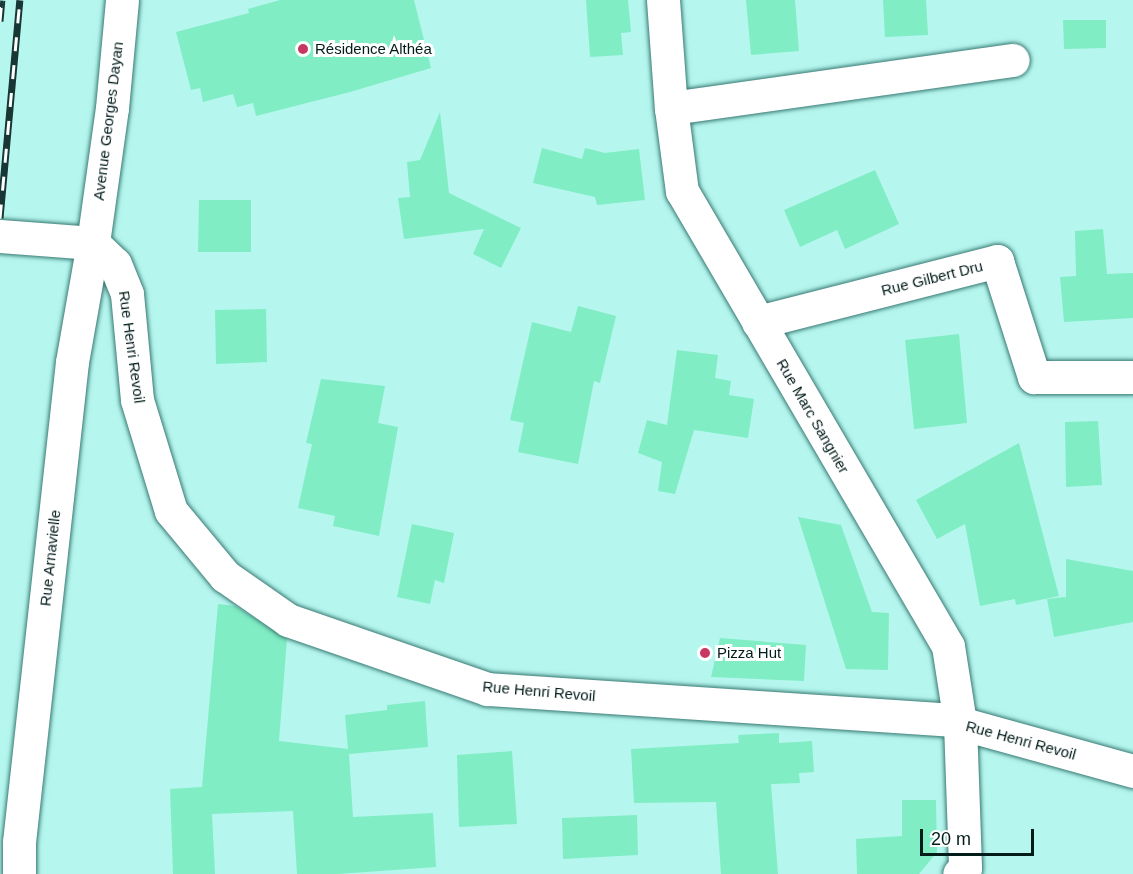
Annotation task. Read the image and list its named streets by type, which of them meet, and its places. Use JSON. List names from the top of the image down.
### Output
{
  "streets": {
    "street": [
      "Avenue Georges Dayan",
      "Rue Gilbert Dru",
      "Rue Henri Revoil",
      "Rue Marc Sangnier",
      "Rue Arnavielle"
    ]
  },
  "crossings": [
    ["Avenue Georges Dayan", "Rue Henri Revoil"],
    ["Avenue Georges Dayan", "Rue Arnavielle"],
    ["Rue Gilbert Dru", "Rue Marc Sangnier"],
    ["Rue Henri Revoil", "Rue Marc Sangnier"],
    ["Rue Henri Revoil", "Rue Arnavielle"]
  ],
  "places": ["Résidence Althéa", "Pizza Hut"],
  "scale_bar": "20 m"
}
